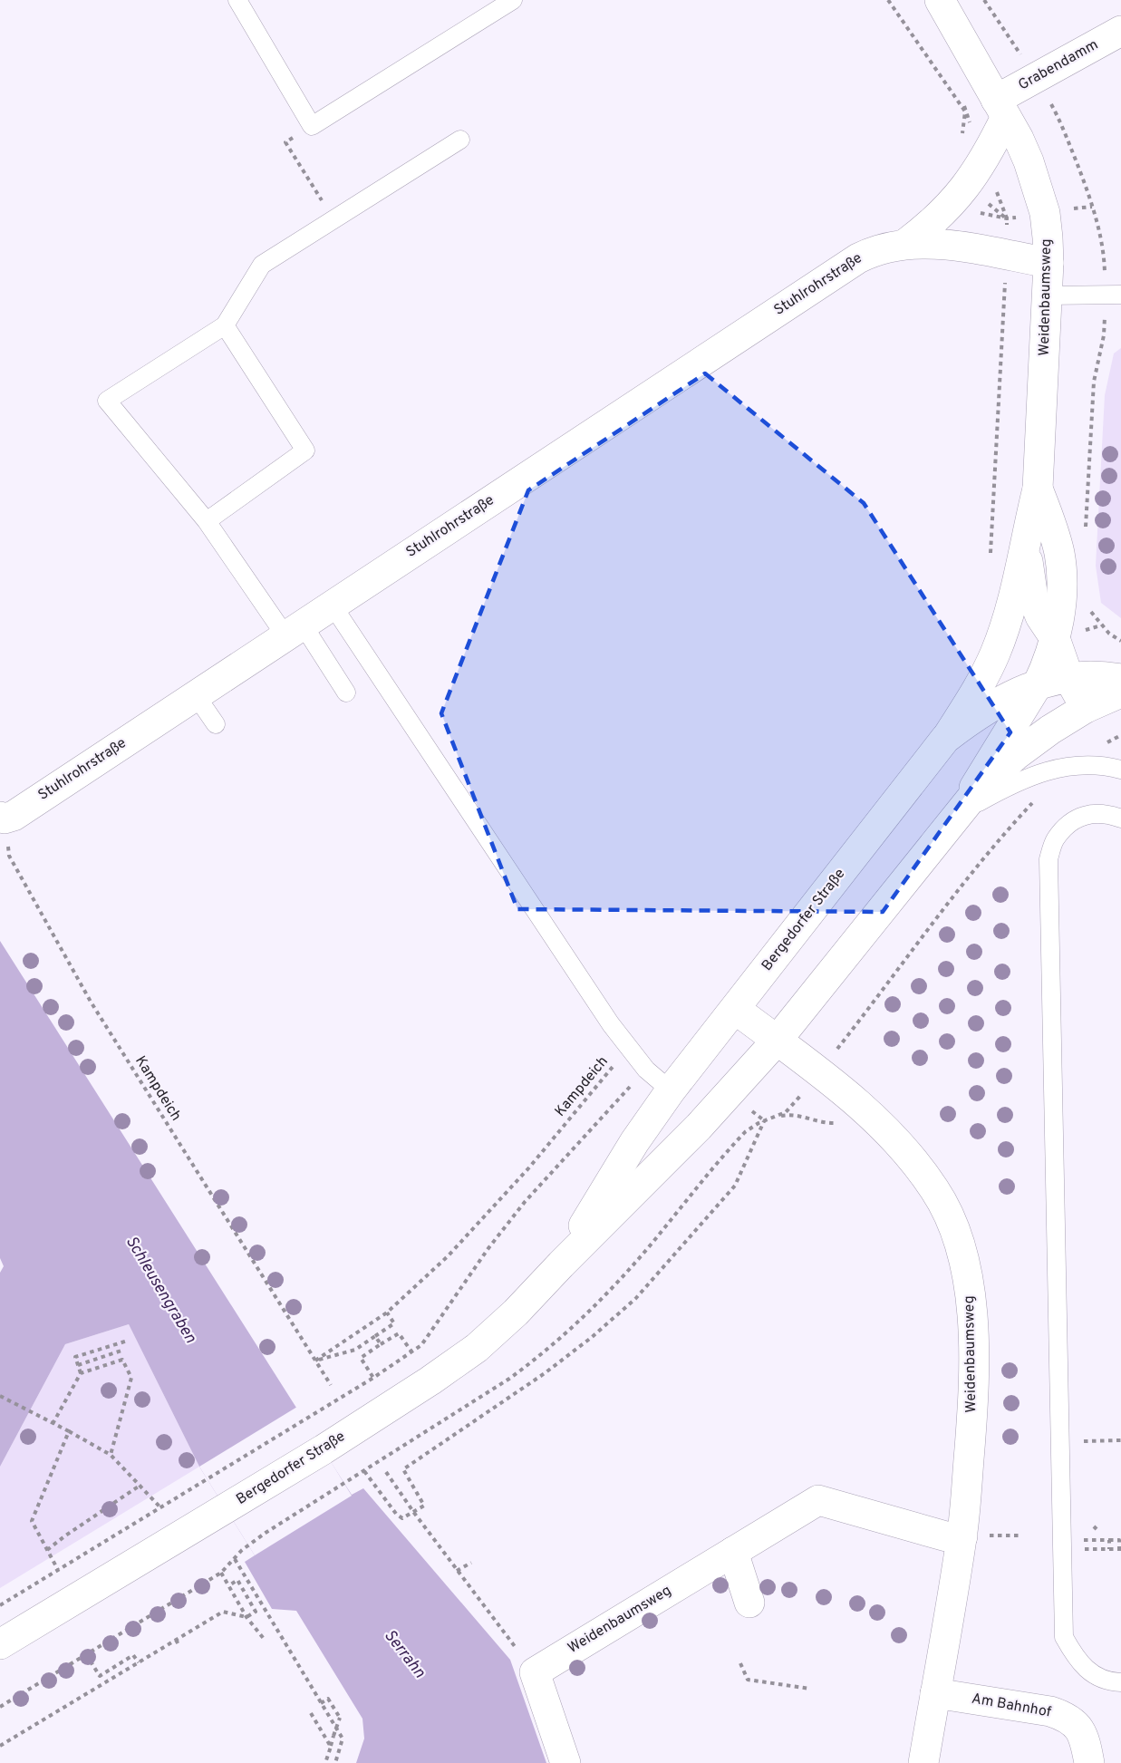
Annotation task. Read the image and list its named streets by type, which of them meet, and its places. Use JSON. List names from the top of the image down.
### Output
{
  "streets": {
    "main road": [
      "Grabendamm",
      "Stuhlrohrstraße",
      "Weidenbaumsweg",
      "Bergedorfer Straße",
      "Am Bahnhof"
    ],
    "path": ["Kampdeich"]
  },
  "crossings": [
    ["Grabendamm", "Stuhlrohrstraße"],
    ["Grabendamm", "Weidenbaumsweg"],
    ["Stuhlrohrstraße", "Weidenbaumsweg"],
    ["Stuhlrohrstraße", "Kampdeich"],
    ["Weidenbaumsweg", "Bergedorfer Straße"],
    ["Weidenbaumsweg", "Am Bahnhof"]
  ],
  "water": ["Schleusengraben", "Serrahn"]
}
